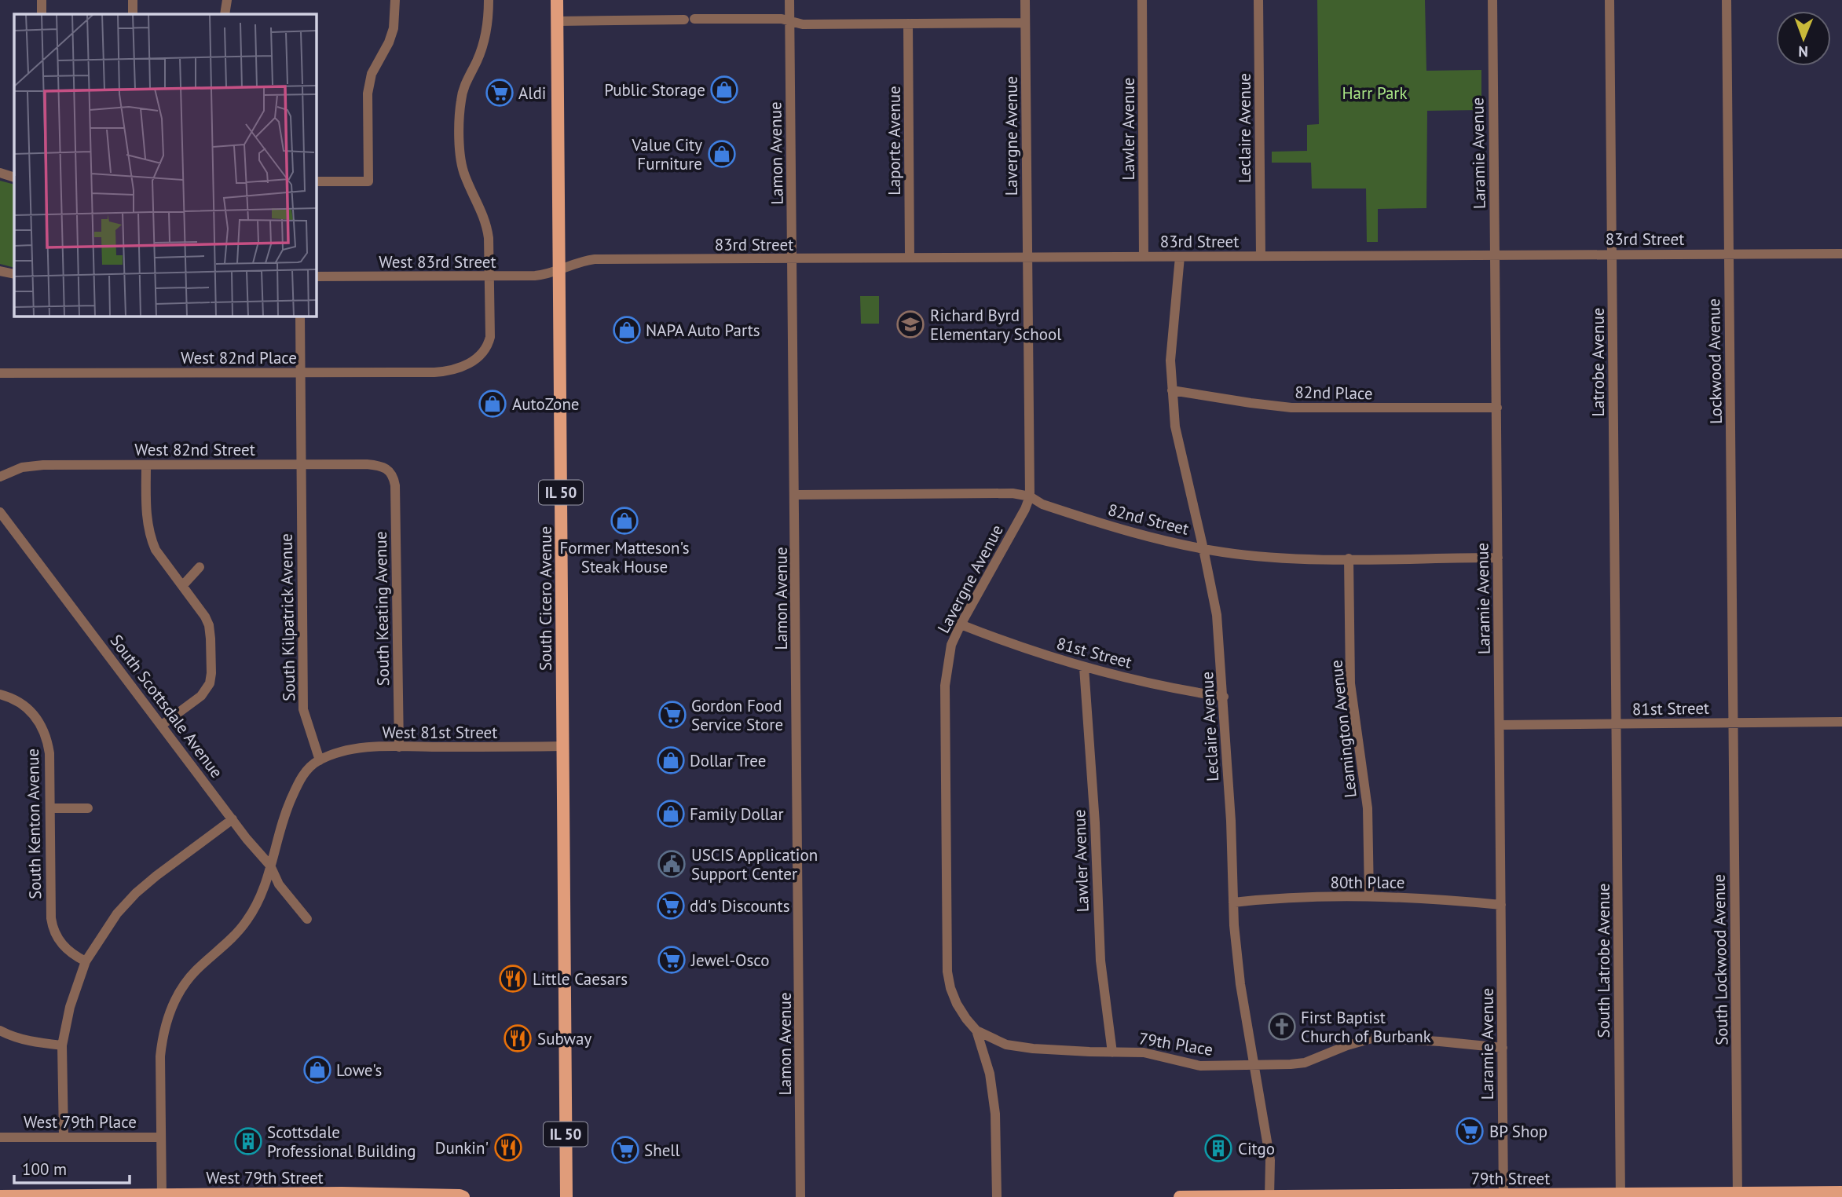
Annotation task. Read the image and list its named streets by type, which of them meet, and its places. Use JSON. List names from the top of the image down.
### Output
{
  "streets": {
    "main road": [
      "IL 50",
      "South Cicero Avenue",
      "West 79th Street",
      "79th Street"
    ],
    "street": [
      "Leclaire Avenue",
      "Lawler Avenue",
      "Lavergne Avenue",
      "Laporte Avenue",
      "Lamon Avenue",
      "Laramie Avenue",
      "83rd Street",
      "West 83rd Street",
      "West 82nd Place",
      "Lockwood Avenue",
      "Latrobe Avenue",
      "82nd Place",
      "West 82nd Street",
      "82nd Street",
      "South Keating Avenue",
      "South Kilpatrick Avenue",
      "81st Street",
      "South Scottsdale Avenue",
      "Leamington Avenue",
      "West 81st Street",
      "South Kenton Avenue",
      "80th Place",
      "South Lockwood Avenue",
      "South Latrobe Avenue",
      "79th Place",
      "West 79th Place"
    ]
  },
  "crossings": [
    ["Leclaire Avenue", "83rd Street"],
    ["Leclaire Avenue", "82nd Place"],
    ["Leclaire Avenue", "82nd Street"],
    ["Leclaire Avenue", "81st Street"],
    ["Leclaire Avenue", "80th Place"],
    ["Leclaire Avenue", "79th Place"],
    ["Leclaire Avenue", "79th Street"],
    ["Lawler Avenue", "83rd Street"],
    ["Lawler Avenue", "81st Street"],
    ["Lawler Avenue", "79th Place"],
    ["Lavergne Avenue", "83rd Street"],
    ["Lavergne Avenue", "82nd Street"],
    ["Lavergne Avenue", "81st Street"],
    ["Lavergne Avenue", "79th Place"],
    ["Laporte Avenue", "83rd Street"],
    ["Lamon Avenue", "83rd Street"],
    ["Lamon Avenue", "82nd Street"],
    ["Laramie Avenue", "83rd Street"],
    ["Laramie Avenue", "82nd Place"],
    ["Laramie Avenue", "82nd Street"],
    ["Laramie Avenue", "81st Street"],
    ["Laramie Avenue", "80th Place"],
    ["Laramie Avenue", "79th Place"],
    ["Laramie Avenue", "79th Street"],
    ["83rd Street", "West 83rd Street"],
    ["83rd Street", "Lockwood Avenue"],
    ["83rd Street", "Latrobe Avenue"],
    ["83rd Street", "South Cicero Avenue"],
    ["West 83rd Street", "West 82nd Place"],
    ["West 83rd Street", "South Cicero Avenue"],
    ["West 82nd Place", "South Kilpatrick Avenue"],
    ["Lockwood Avenue", "81st Street"],
    ["Lockwood Avenue", "South Lockwood Avenue"],
    ["Latrobe Avenue", "81st Street"],
    ["Latrobe Avenue", "South Latrobe Avenue"],
    ["West 82nd Street", "South Keating Avenue"],
    ["West 82nd Street", "South Kilpatrick Avenue"],
    ["82nd Street", "Leamington Avenue"],
    ["South Cicero Avenue", "West 81st Street"],
    ["South Keating Avenue", "West 81st Street"],
    ["South Kilpatrick Avenue", "West 81st Street"],
    ["81st Street", "South Lockwood Avenue"],
    ["81st Street", "South Latrobe Avenue"],
    ["Leamington Avenue", "80th Place"],
    ["South Lockwood Avenue", "79th Street"],
    ["South Latrobe Avenue", "79th Street"]
  ],
  "parks": ["Harr Park"],
  "places": {
    "shop": [
      "Public Storage",
      "Value City Furniture",
      "NAPA Auto Parts",
      "AutoZone",
      "Former Matteson's Steak House",
      "Dollar Tree",
      "Family Dollar",
      "Lowe's"
    ],
    "supermarket": [
      "Aldi",
      "Gordon Food Service Store",
      "dd's Discounts",
      "Jewel-Osco",
      "BP Shop",
      "Shell"
    ],
    "school or university": ["Richard Byrd Elementary School"],
    "public building": ["USCIS Application Support Center"],
    "restaurant": ["Little Caesars", "Subway", "Dunkin'"],
    "church": ["First Baptist Church of Burbank"],
    "building": ["Scottsdale Professional Building", "Citgo"]
  },
  "scale_bar": "100 m",
  "north": "bottom"
}
